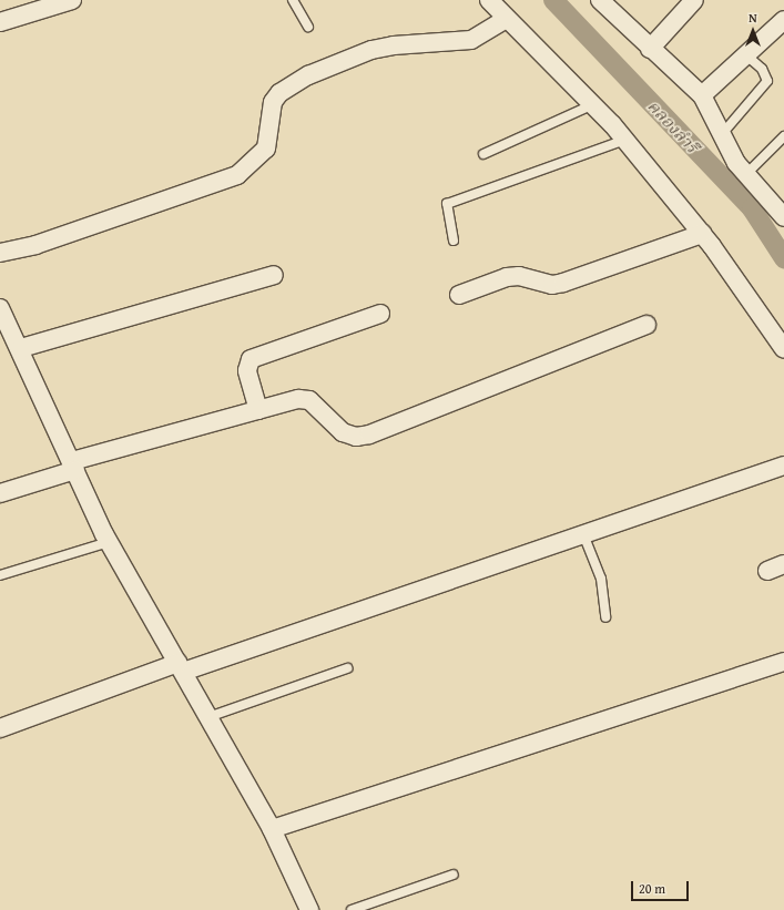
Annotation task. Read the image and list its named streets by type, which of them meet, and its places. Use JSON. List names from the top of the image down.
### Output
{
  "water": ["คลองลำรี"],
  "scale_bar": "20 m",
  "north": "top"
}
